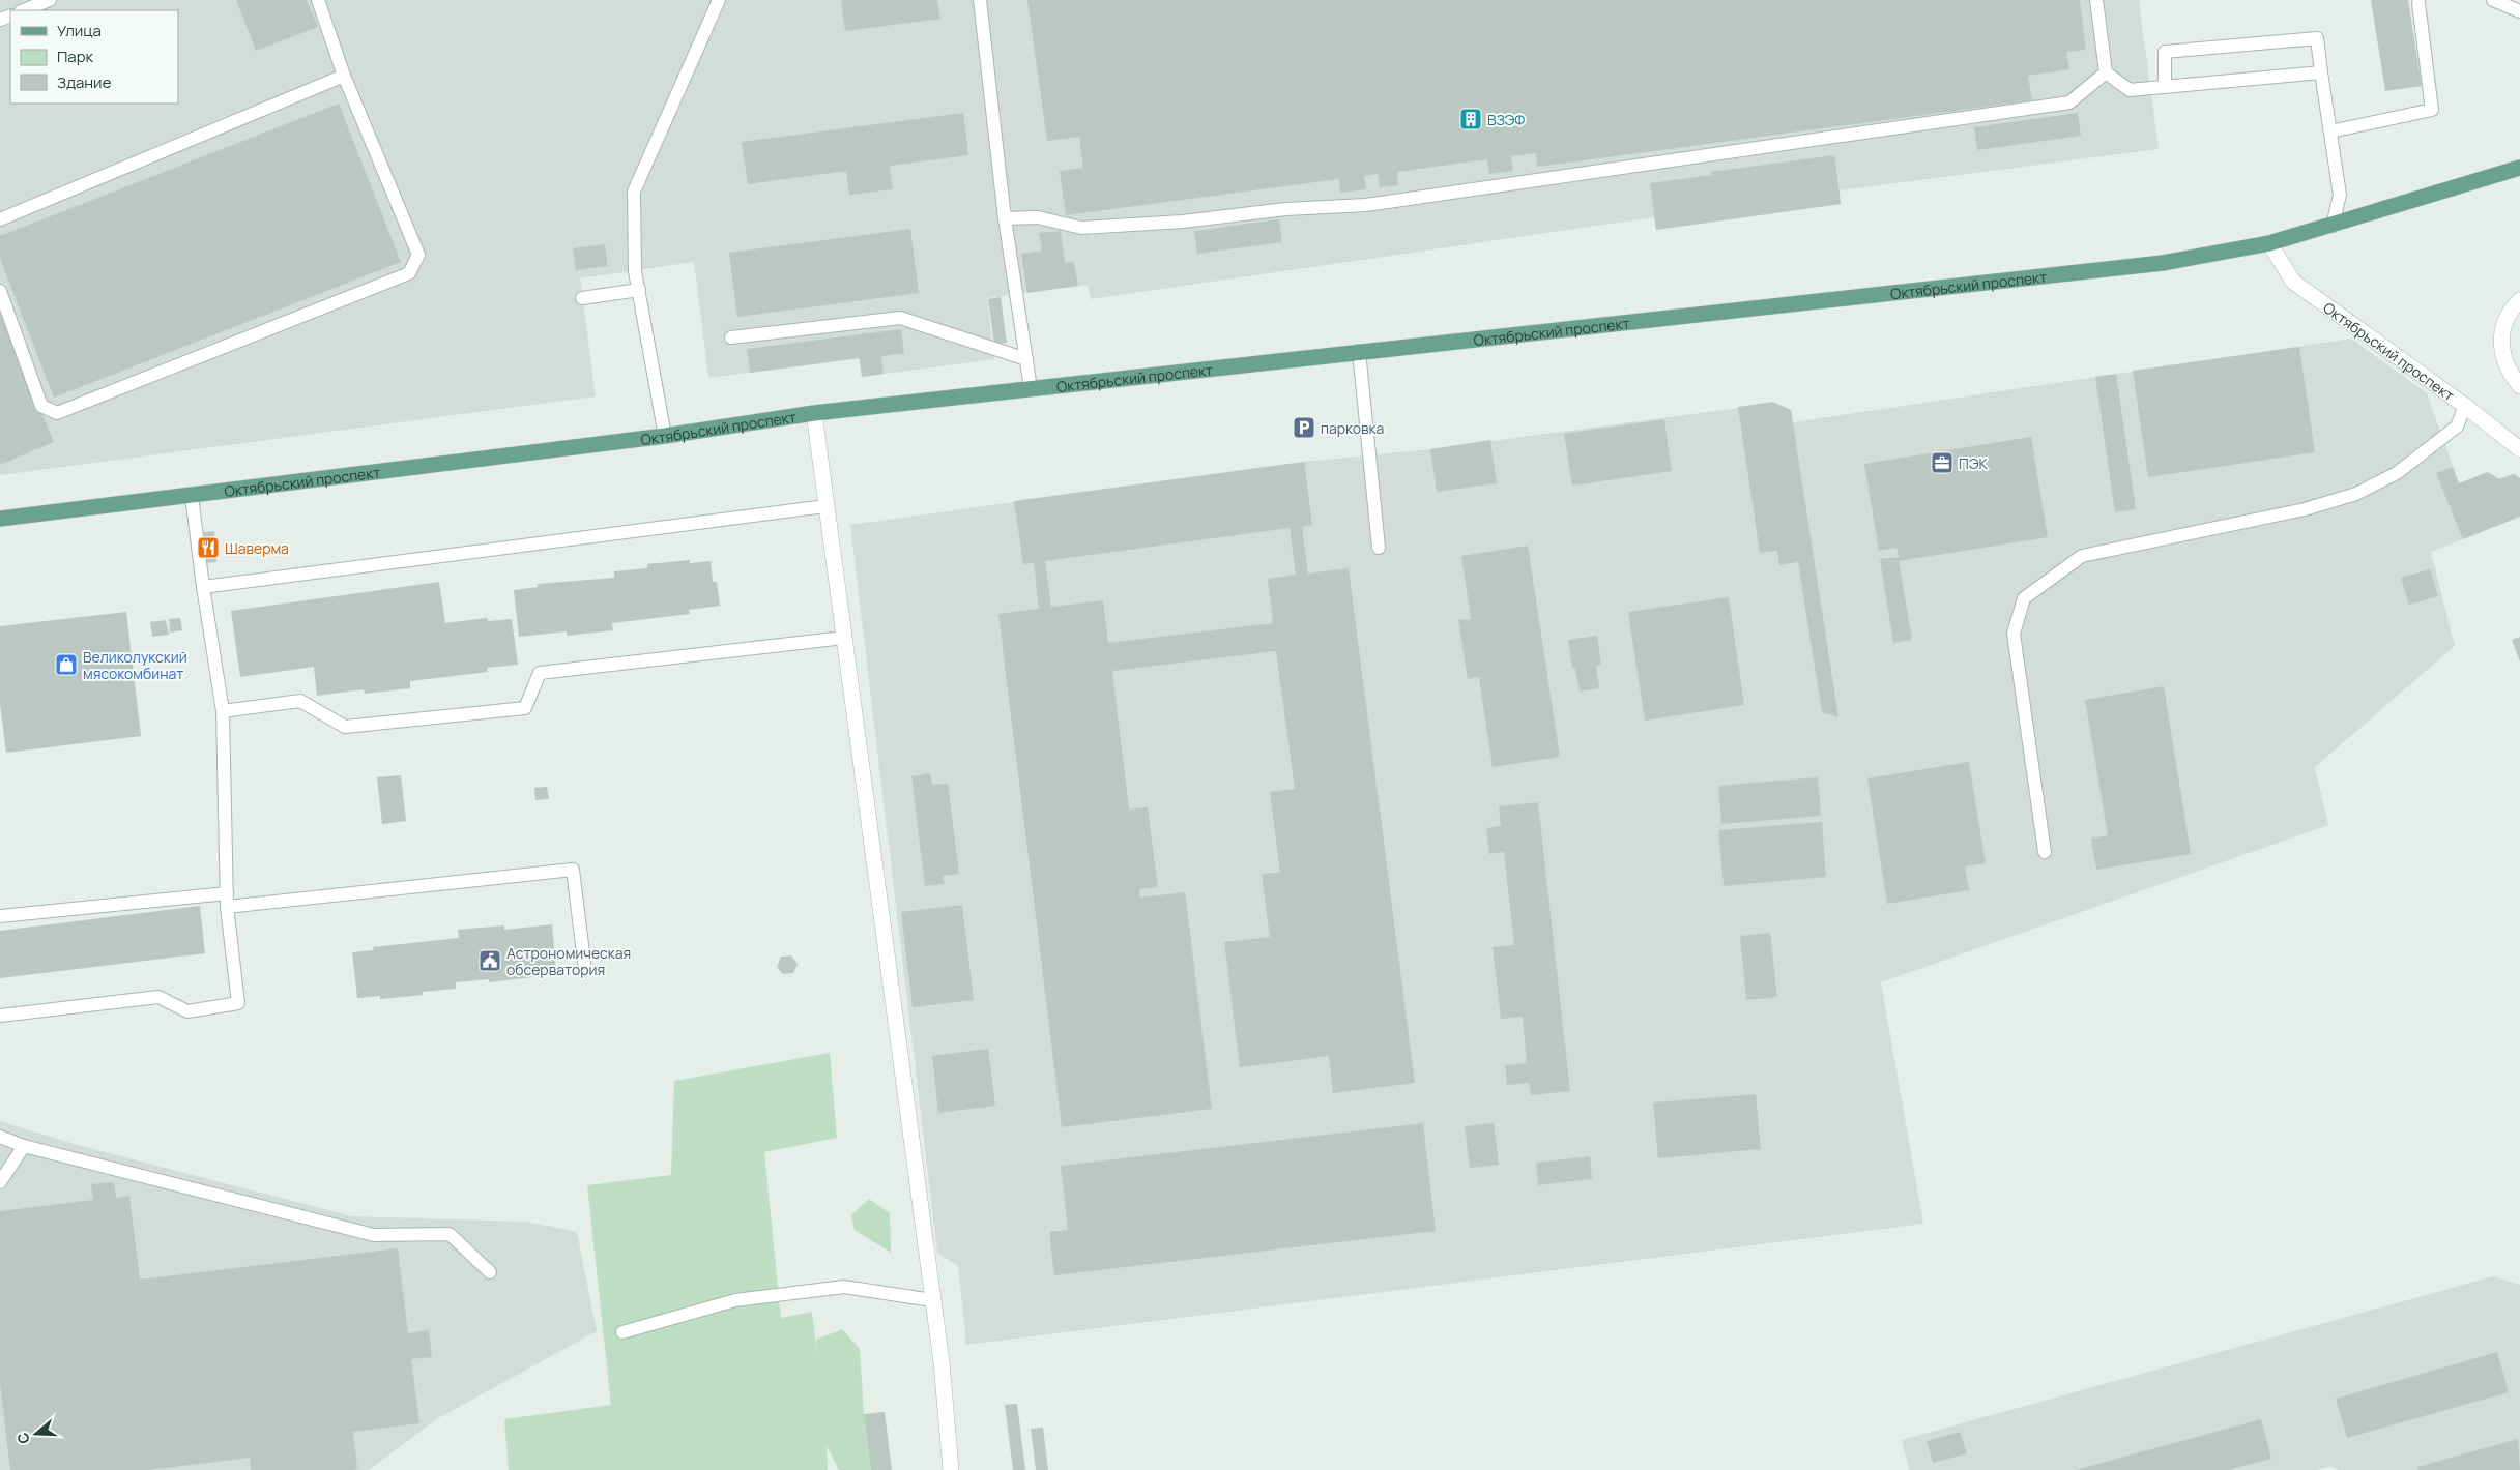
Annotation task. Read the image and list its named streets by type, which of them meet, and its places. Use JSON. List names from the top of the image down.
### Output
{
  "streets": {
    "main road": ["Октябрьский проспект"]
  },
  "places": {
    "building": ["ВЗЭФ"],
    "parking": ["парковка"],
    "office": ["ПЭК"],
    "restaurant": ["Шаверма"],
    "shop": ["Великолукский мясокомбинат"],
    "public building": ["Aстрономическая обсерватория"]
  },
  "legend": ["Улица", "Парк", "Здание"],
  "north": "left"
}
